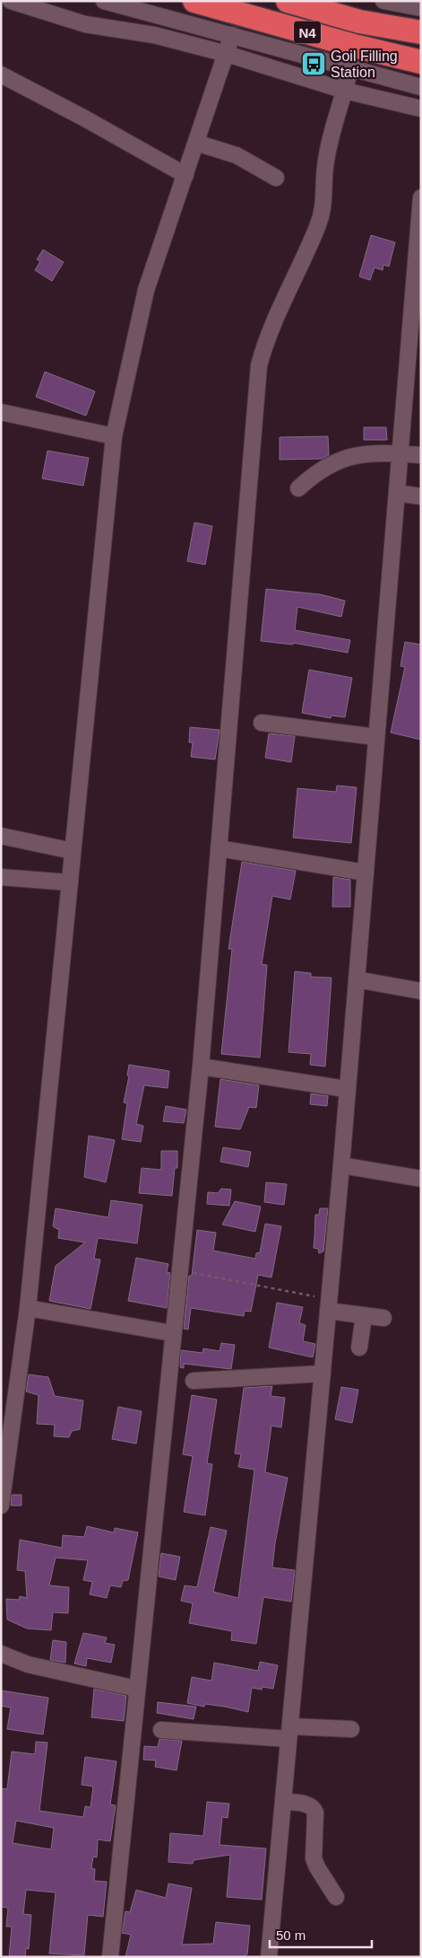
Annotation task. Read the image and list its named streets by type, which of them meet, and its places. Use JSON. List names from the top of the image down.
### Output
{
  "streets": {
    "highway": ["N4"]
  },
  "places": {
    "bus stop": ["Goil Filling Station"]
  },
  "scale_bar": "50 m"
}
